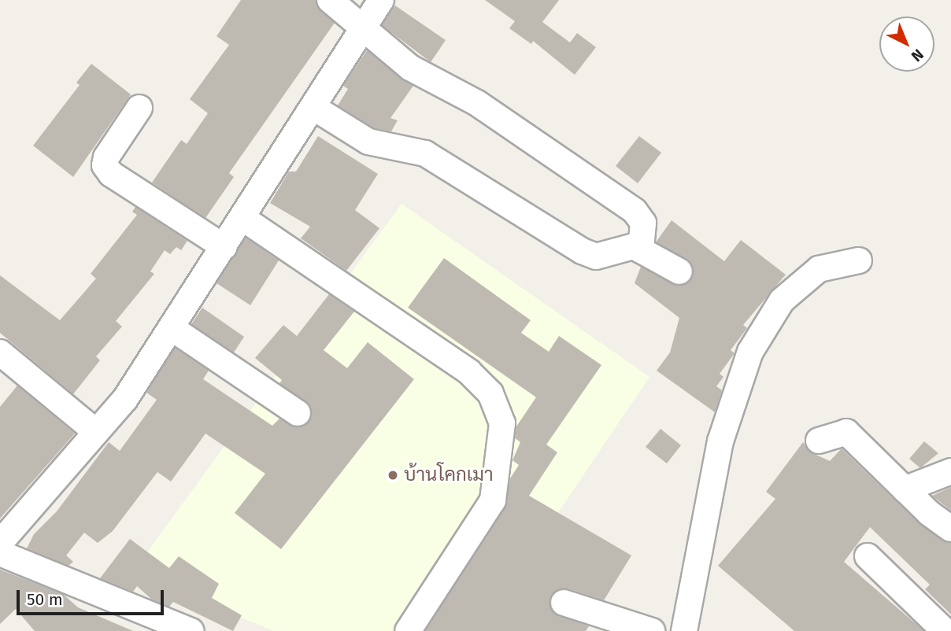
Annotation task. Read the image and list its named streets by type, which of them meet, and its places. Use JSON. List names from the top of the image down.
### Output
{
  "places": ["บ้านโคกเมา"],
  "scale_bar": "50 m",
  "north": "bottom right"
}
